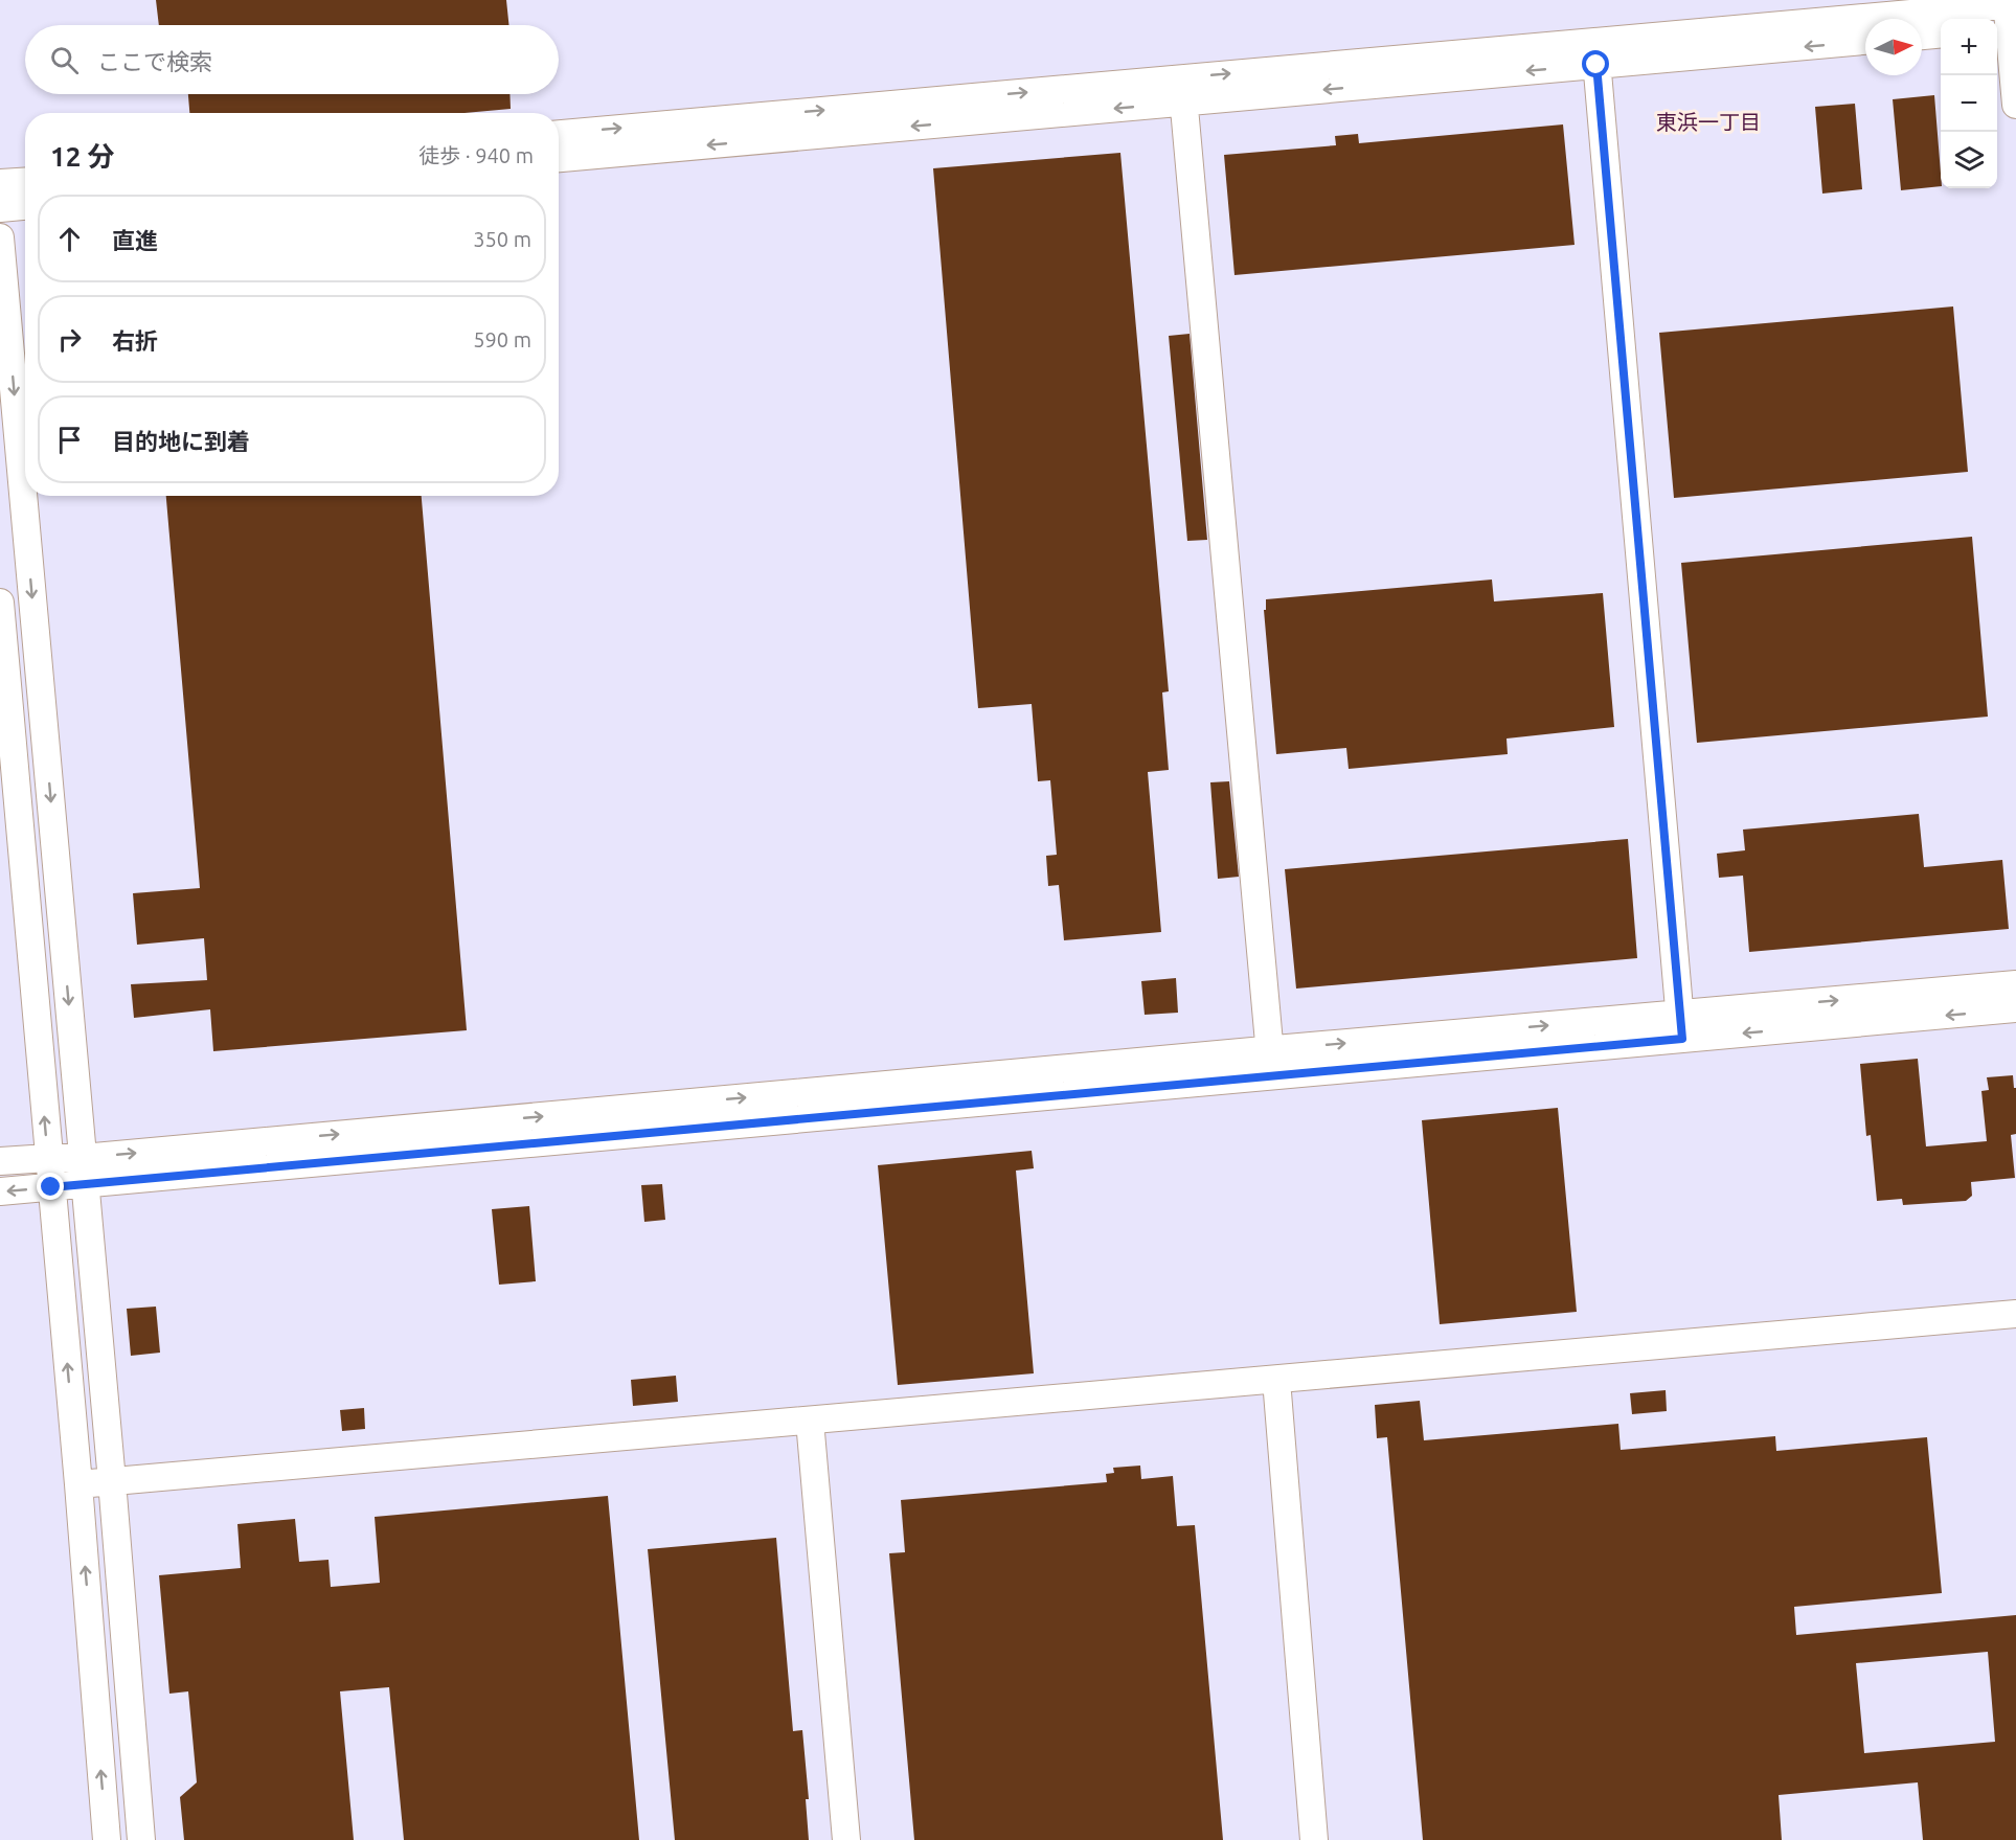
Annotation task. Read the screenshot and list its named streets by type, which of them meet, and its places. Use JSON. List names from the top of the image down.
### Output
{
  "districts": ["東浜一丁目"],
  "north": "right",
  "page": {
    "map_buttons": ["+", "−"],
    "search": "ここで検索",
    "heading": ["12 分", "徒歩 · 940 m"],
    "list": [
      ["直進", "350 m"],
      ["右折", "590 m"],
      "目的地に到着"
    ]
  }
}
